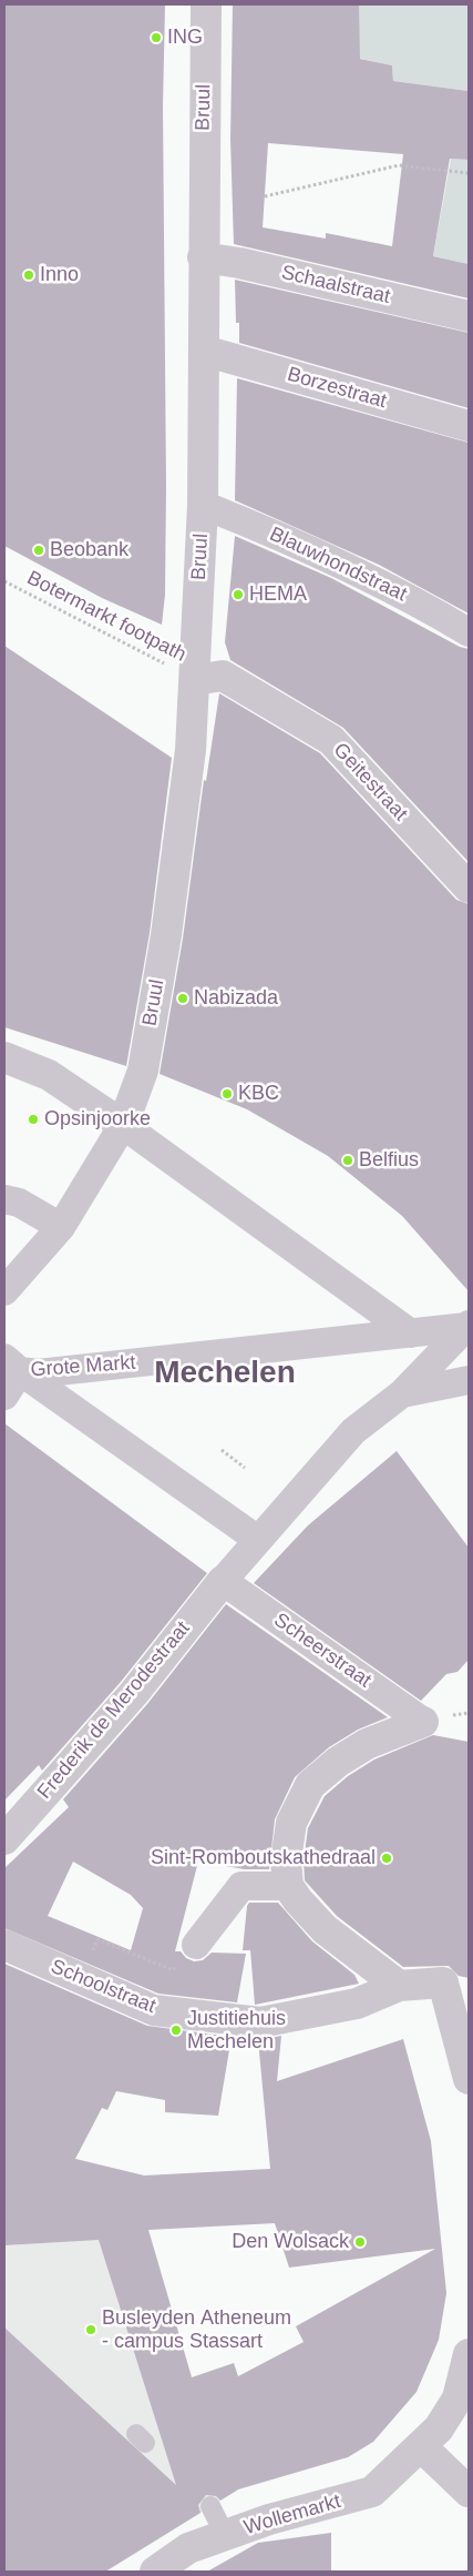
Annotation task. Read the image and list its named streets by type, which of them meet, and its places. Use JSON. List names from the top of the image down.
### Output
{
  "streets": {
    "street": [
      "Bruul",
      "Schaalstraat",
      "Borzestraat",
      "Blauwhondstraat",
      "Geitestraat",
      "Grote Markt",
      "Scheerstraat",
      "Frederik de Merodestraat",
      "Schoolstraat",
      "Wollemarkt"
    ],
    "path": ["Botermarkt footpath"]
  },
  "crossings": [
    ["Bruul", "Schaalstraat"],
    ["Bruul", "Borzestraat"],
    ["Bruul", "Blauwhondstraat"],
    ["Bruul", "Botermarkt footpath"],
    ["Bruul", "Geitestraat"],
    ["Botermarkt footpath", "Geitestraat"],
    ["Grote Markt", "Scheerstraat"],
    ["Grote Markt", "Frederik de Merodestraat"],
    ["Scheerstraat", "Frederik de Merodestraat"]
  ],
  "districts": ["Mechelen"],
  "places": [
    "ING",
    "Inno",
    "Beobank",
    "HEMA",
    "Nabizada",
    "KBC",
    "Opsinjoorke",
    "Belfius",
    "Sint-Romboutskathedraal",
    "Justitiehuis Mechelen",
    "Den Wolsack",
    "Busleyden Atheneum - campus Stassart"
  ]
}
